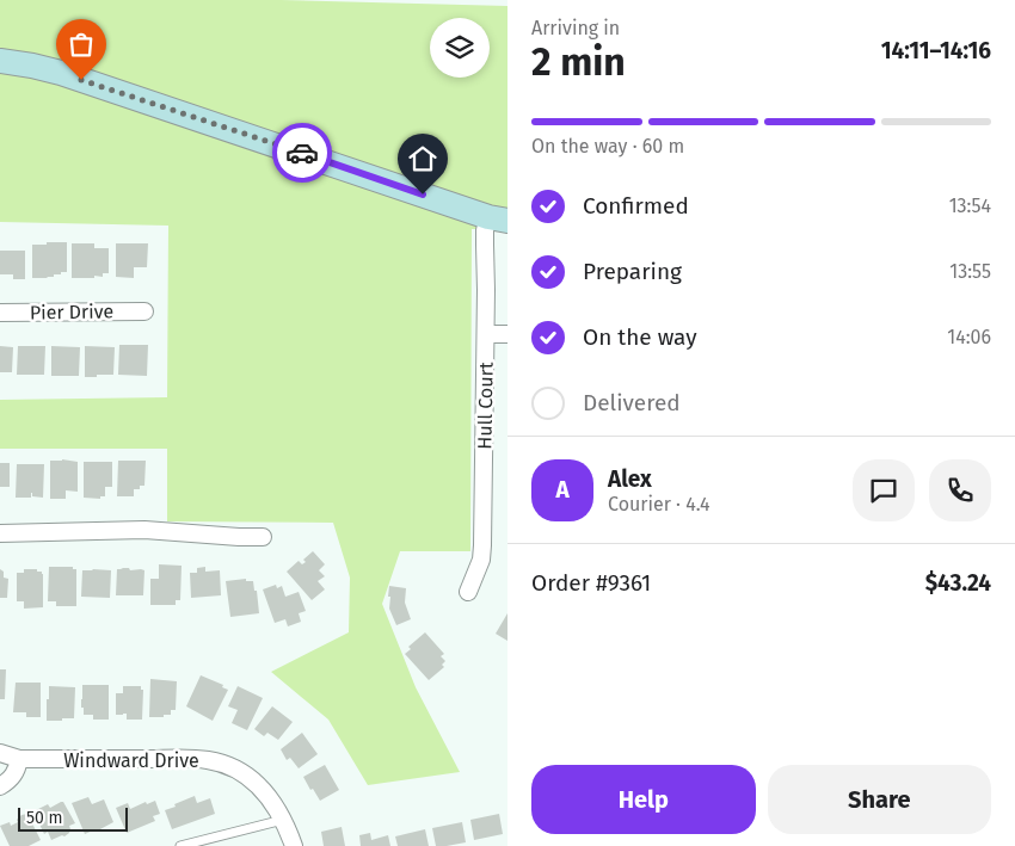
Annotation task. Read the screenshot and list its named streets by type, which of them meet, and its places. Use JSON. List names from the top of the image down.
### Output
{
  "streets": {
    "street": ["Pier Drive", "Hull Court", "Windward Drive"]
  },
  "scale_bar": "50 m",
  "page": {
    "heading": ["2 min", "Arriving in", "14:11–14:16"],
    "panel": [
      "Alex",
      "Courier · 4.4",
      "Order #9361",
      "$43.24"
    ],
    "bar": "On the way · 60 m",
    "list": [
      ["Confirmed", "13:54"],
      ["Preparing", "13:55"],
      ["On the way", "14:06"],
      "Delivered"
    ],
    "round": "A",
    "buttons": ["Help", "Share"],
    "scale": "50 m"
  }
}
